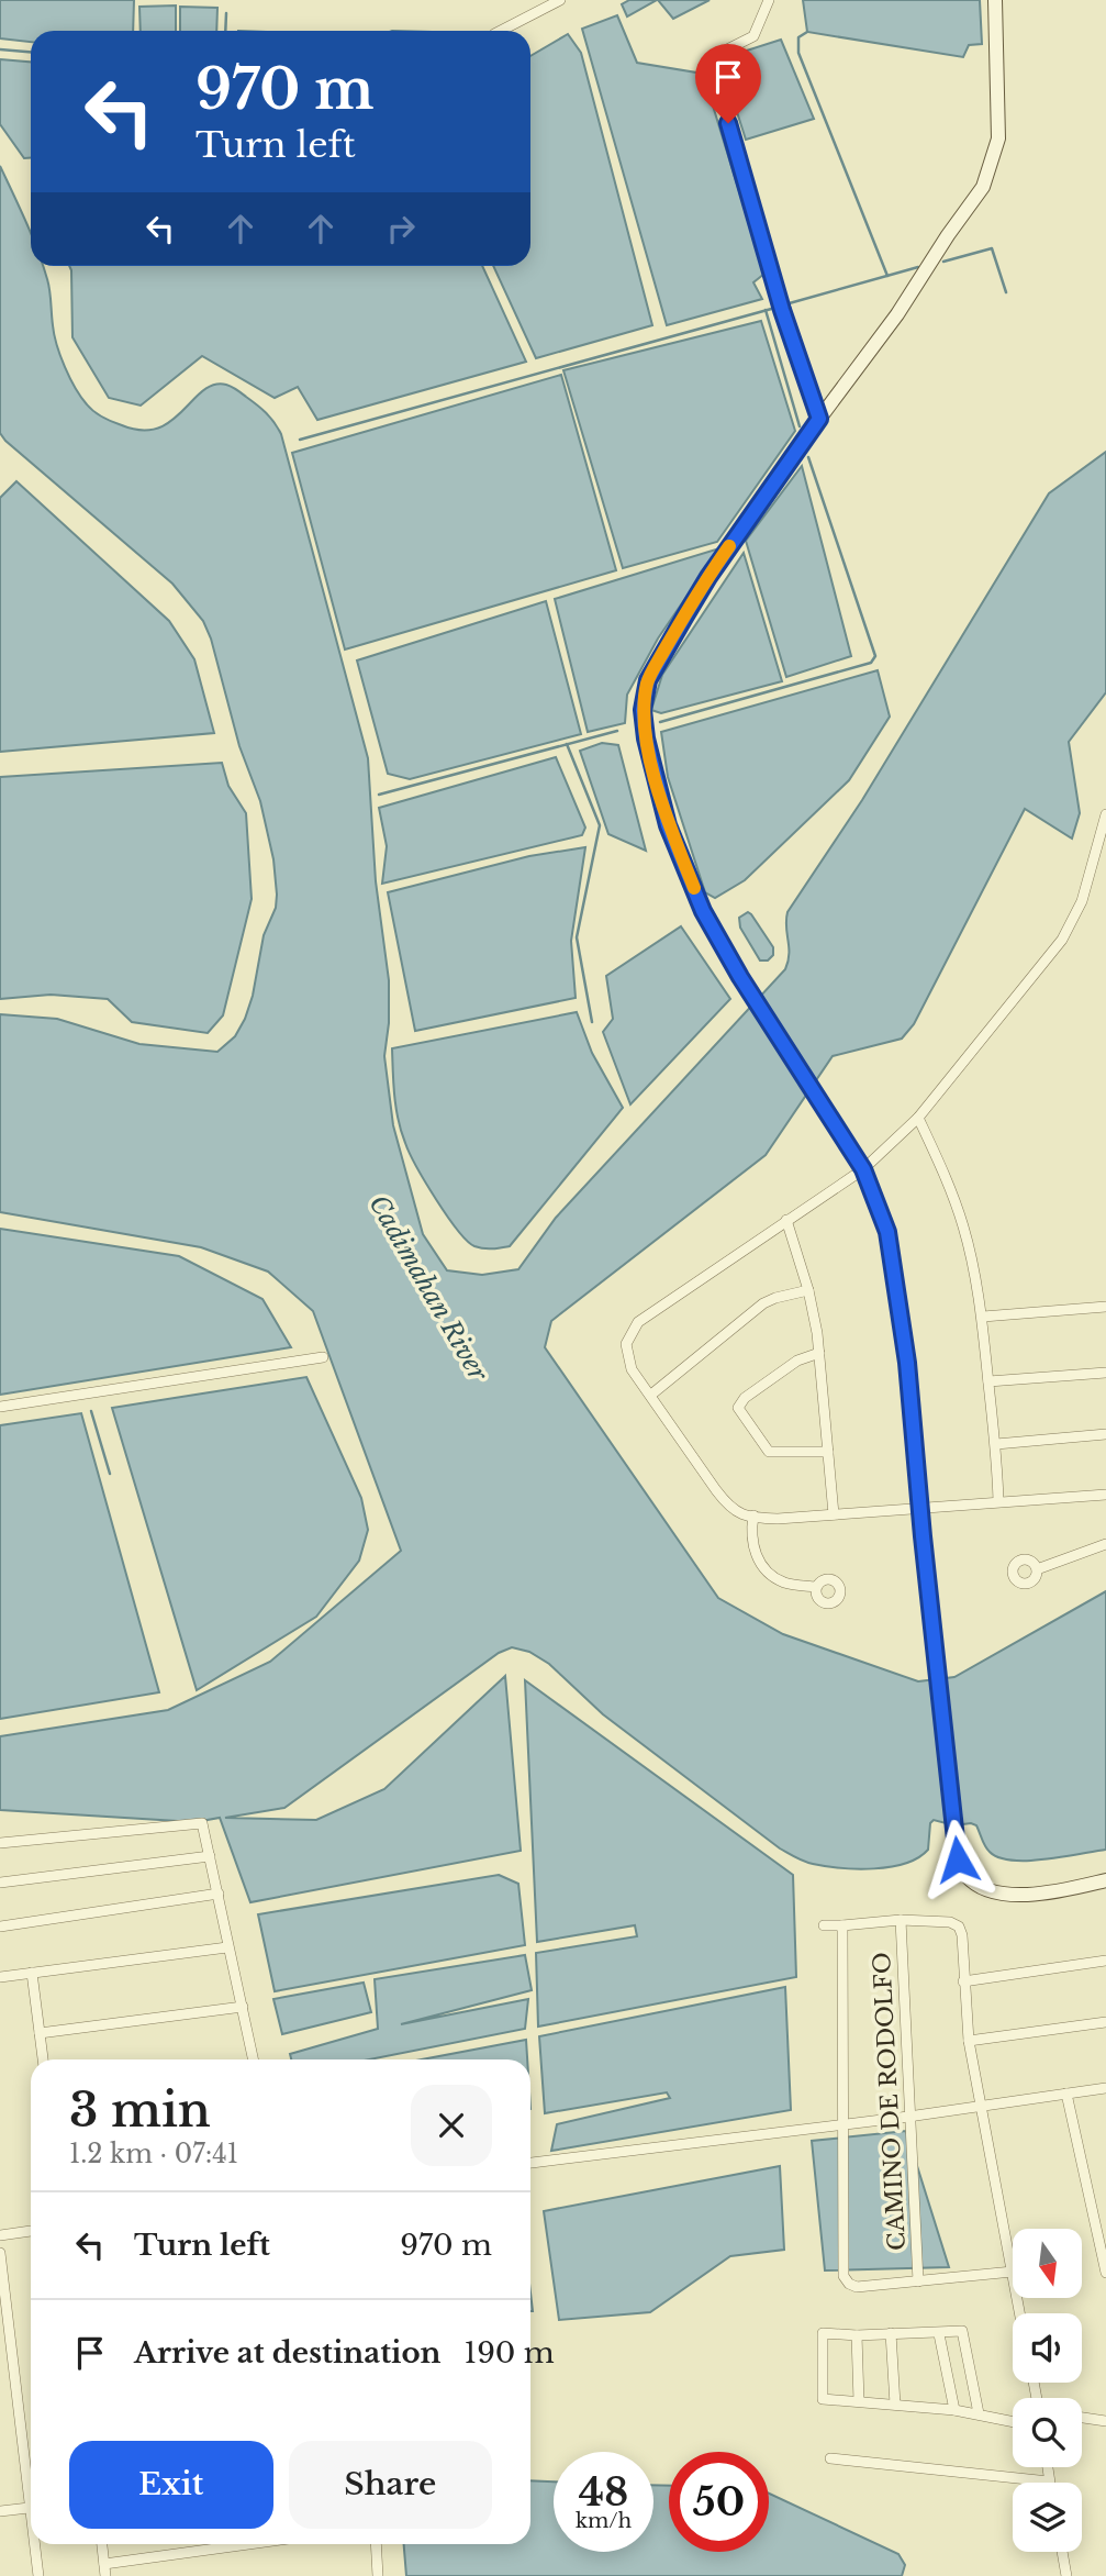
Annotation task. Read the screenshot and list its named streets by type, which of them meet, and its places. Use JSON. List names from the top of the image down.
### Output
{
  "streets": {
    "street": ["CAMINO DE RODOLFO"]
  },
  "water": ["Cadimahan River"],
  "north": "bottom",
  "page": {
    "turn": ["970 m", "Turn left"],
    "heading": ["3 min", "1.2 km · 07:41"],
    "list": [
      {
        "name": "Turn left",
        "value": "970 m"
      },
      {
        "name": "Arrive at destination",
        "value": "190 m"
      }
    ],
    "buttons": ["Exit", "Share"],
    "speed": "48 km/h",
    "limit": "50"
  }
}
